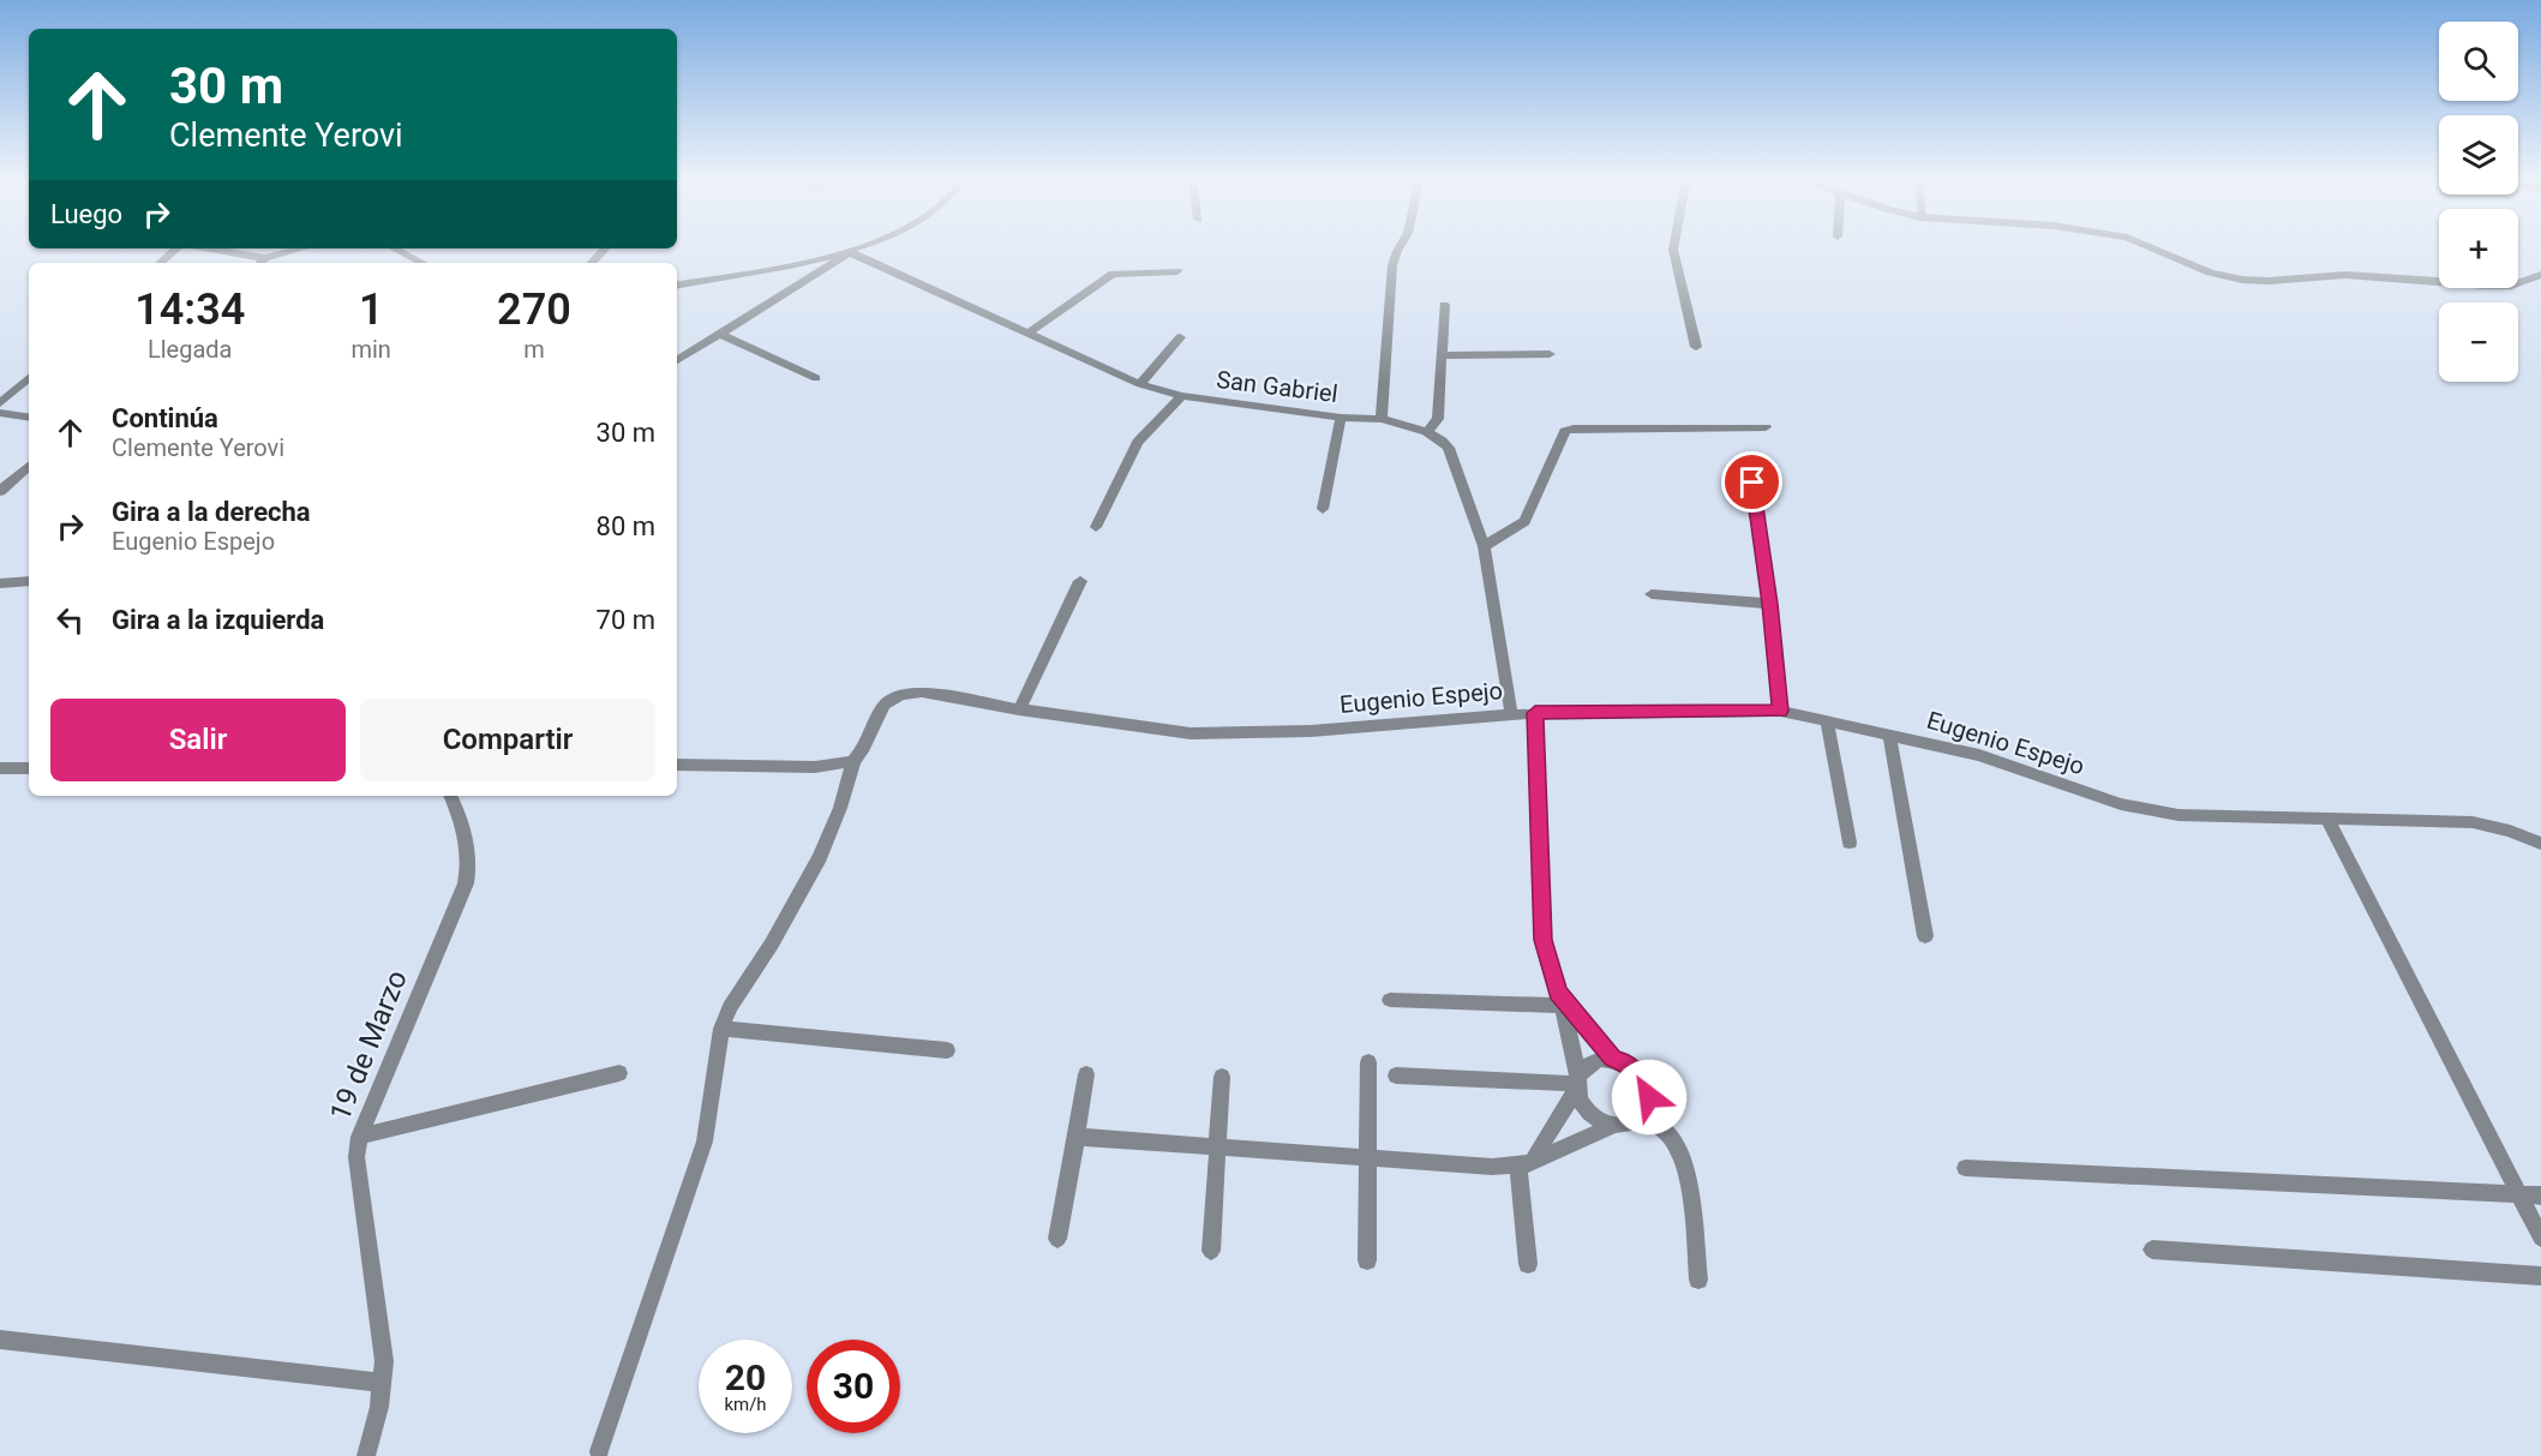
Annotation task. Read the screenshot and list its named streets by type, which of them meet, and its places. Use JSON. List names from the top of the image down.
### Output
{
  "streets": {
    "street": ["San Gabriel", "Eugenio Espejo", "19 de Marzo"]
  },
  "crossings": [
    ["San Gabriel", "Eugenio Espejo"]
  ],
  "page": {
    "map_buttons": ["+", "−"],
    "turn": ["30 m", "Clemente Yerovi"],
    "then": "Luego",
    "eta": [
      "14:34",
      "Llegada",
      "1",
      "min",
      "270",
      "m"
    ],
    "list": [
      {
        "name": "Continúa",
        "note": "Clemente Yerovi",
        "value": "30 m"
      },
      {
        "name": "Gira a la derecha",
        "note": "Eugenio Espejo",
        "value": "80 m"
      },
      {
        "name": "Gira a la izquierda",
        "value": "70 m"
      }
    ],
    "buttons": ["Salir", "Compartir"],
    "speed": "20 km/h",
    "limit": "30"
  }
}
